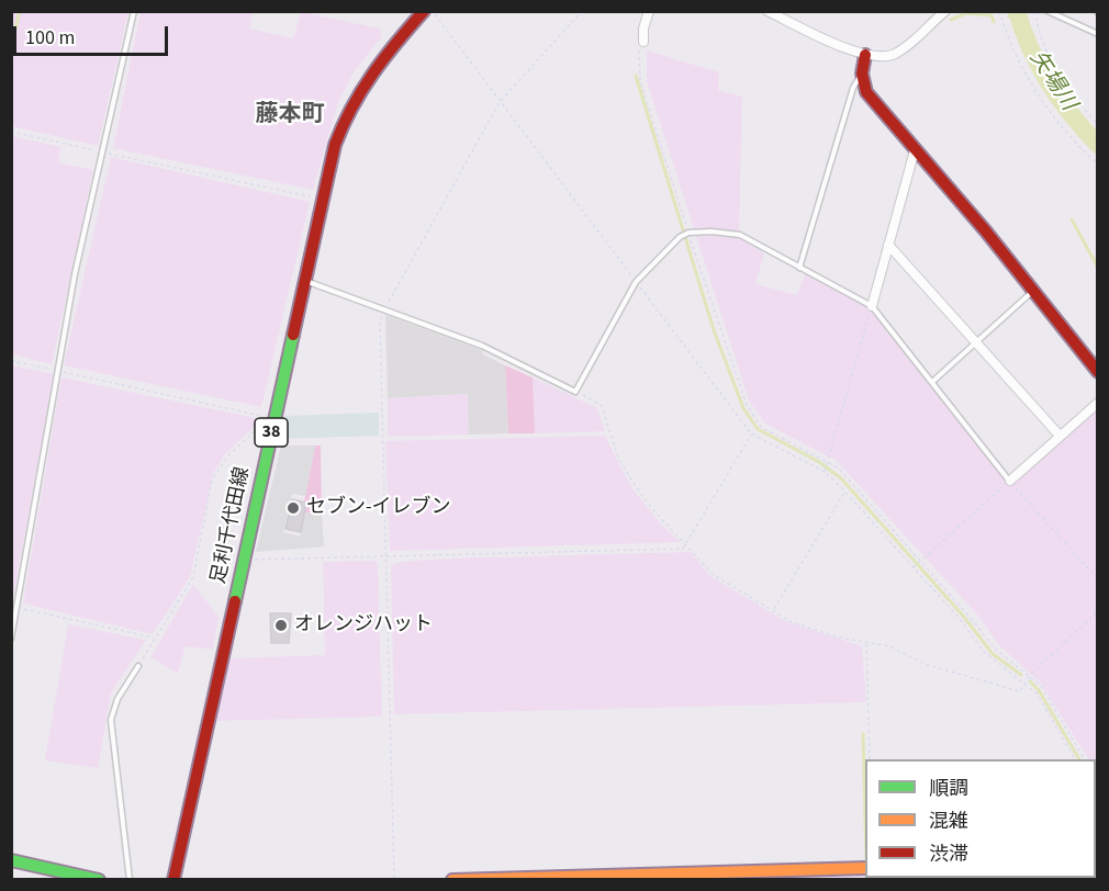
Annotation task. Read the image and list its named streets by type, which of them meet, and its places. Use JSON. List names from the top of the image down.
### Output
{
  "streets": {
    "main road": ["38", "足利千代田線"]
  },
  "districts": ["藤本町"],
  "water": ["矢場川"],
  "places": ["セブン-イレブン", "オレンジハット"],
  "legend": ["順調", "混雑", "渋滞"],
  "scale_bar": "100 m"
}
